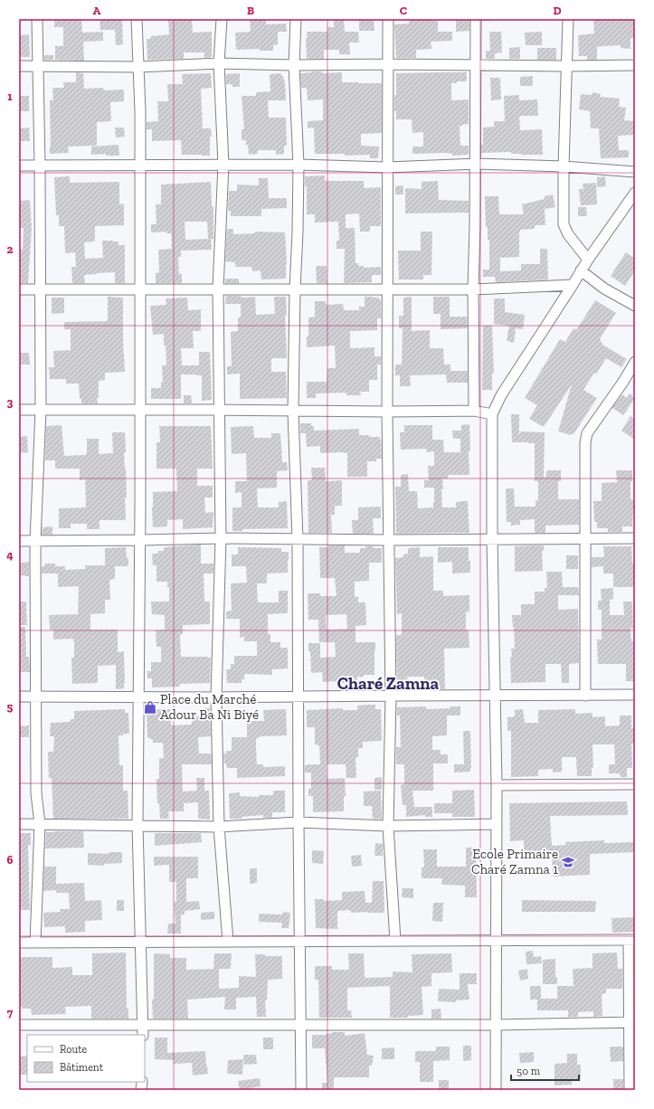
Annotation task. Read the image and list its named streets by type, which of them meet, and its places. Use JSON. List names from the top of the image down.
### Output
{
  "districts": ["Charé Zamna"],
  "places": {
    "shop": ["Place du Marché Adour Ba Ni Biyé"],
    "school or university": ["Ecole Primaire Charé Zamna 1"]
  },
  "legend": ["Route", "Bâtiment"],
  "scale_bar": "50 m",
  "grid": {
    "columns": [
      "A",
      "B",
      "C",
      "D"
    ],
    "rows": [
      "1",
      "2",
      "3",
      "4",
      "5",
      "6",
      "7"
    ]
  }
}
